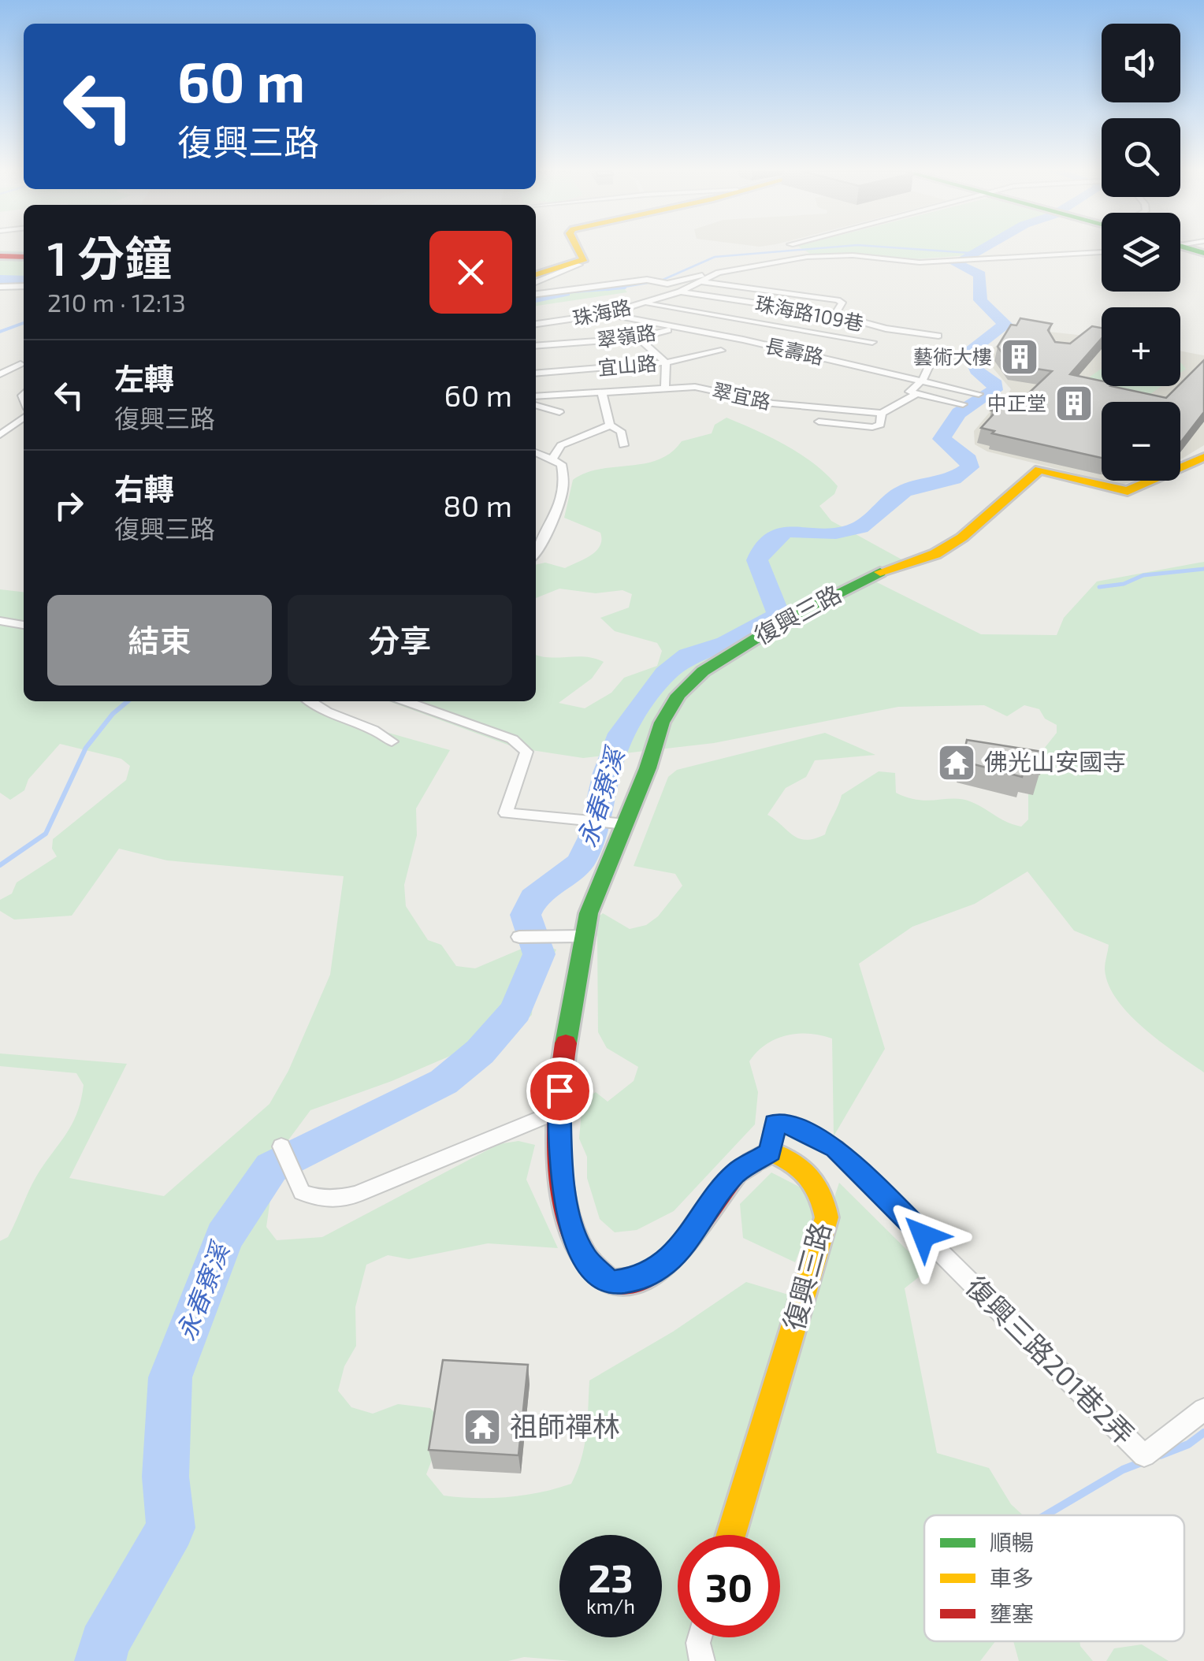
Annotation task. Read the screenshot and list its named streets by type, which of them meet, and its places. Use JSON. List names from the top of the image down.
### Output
{
  "streets": {
    "street": [
      "珠海路",
      "珠海路109巷",
      "翠嶺路",
      "長壽路",
      "宜山路",
      "翠宜路",
      "復興三路",
      "復興三路201巷2弄"
    ]
  },
  "crossings": [
    ["珠海路", "珠海路109巷"],
    ["珠海路", "長壽路"],
    ["翠嶺路", "長壽路"],
    ["復興三路", "復興三路201巷2弄"]
  ],
  "water": ["永春寮溪"],
  "places": {
    "building": ["藝術大樓", "中正堂"],
    "temple": ["佛光山安國寺", "祖師禪林"]
  },
  "legend": ["順暢", "車多", "壅塞"],
  "page": {
    "map_buttons": ["+", "−"],
    "turn": ["60 m", "復興三路"],
    "heading": ["1 分鐘", "210 m · 12:13"],
    "list": [
      {
        "name": "左轉",
        "note": "復興三路",
        "value": "60 m"
      },
      {
        "name": "右轉",
        "note": "復興三路",
        "value": "80 m"
      }
    ],
    "buttons": ["結束", "分享"],
    "speed": "23 km/h",
    "limit": "30"
  }
}
